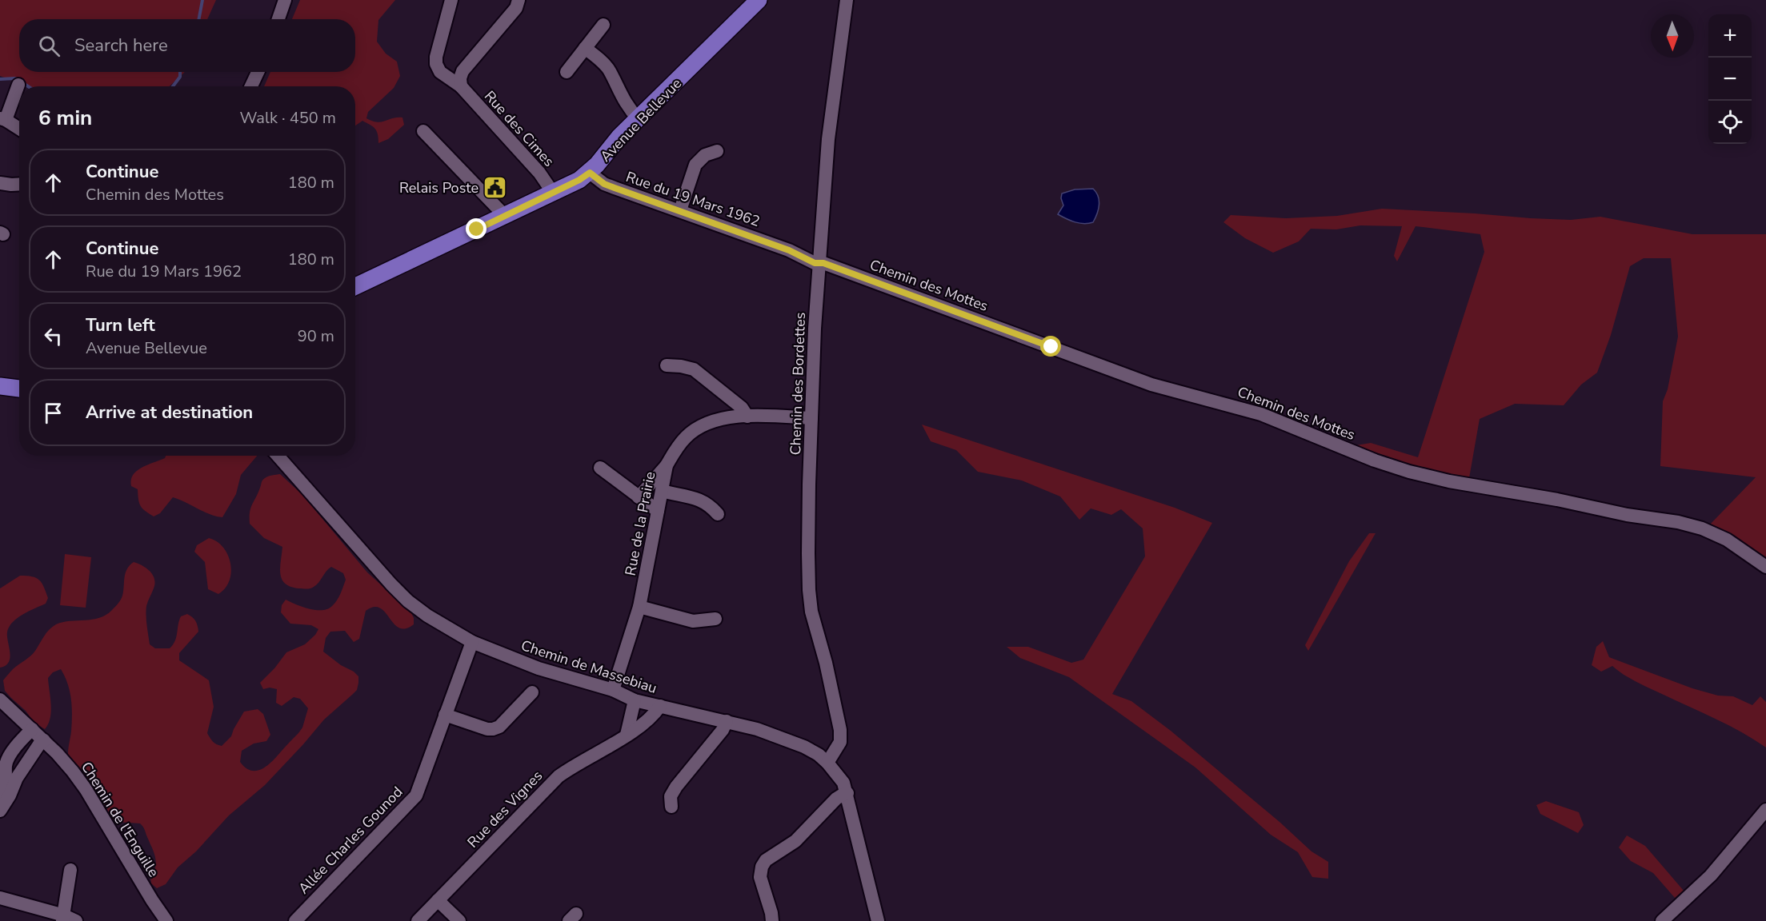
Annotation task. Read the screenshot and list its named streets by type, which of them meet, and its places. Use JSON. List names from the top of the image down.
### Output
{
  "streets": {
    "main road": ["Avenue Bellevue"],
    "street": [
      "Rue des Cimes",
      "Rue du 19 Mars 1962",
      "Chemin des Mottes",
      "Chemin des Bordettes",
      "Rue de la Prairie",
      "Chemin de Massebiau",
      "Rue des Vignes",
      "Chemin de l'Enguille",
      "Allée Charles Gounod"
    ]
  },
  "crossings": [
    ["Avenue Bellevue", "Rue des Cimes"],
    ["Avenue Bellevue", "Rue du 19 Mars 1962"],
    ["Rue du 19 Mars 1962", "Chemin des Mottes"],
    ["Rue du 19 Mars 1962", "Chemin des Bordettes"],
    ["Chemin des Mottes", "Chemin des Bordettes"],
    ["Chemin des Bordettes", "Rue de la Prairie"],
    ["Chemin des Bordettes", "Chemin de Massebiau"],
    ["Rue de la Prairie", "Chemin de Massebiau"],
    ["Chemin de Massebiau", "Rue des Vignes"],
    ["Chemin de Massebiau", "Allée Charles Gounod"]
  ],
  "places": {
    "public building": ["Relais Poste"]
  },
  "north": "bottom",
  "page": {
    "map_buttons": ["+", "−"],
    "search": "Search here",
    "heading": ["6 min", "Walk · 450 m"],
    "list": [
      ["Continue", "Chemin des Mottes", "180 m"],
      ["Continue", "Rue du 19 Mars 1962", "180 m"],
      ["Turn left", "Avenue Bellevue", "90 m"],
      "Arrive at destination"
    ]
  }
}
